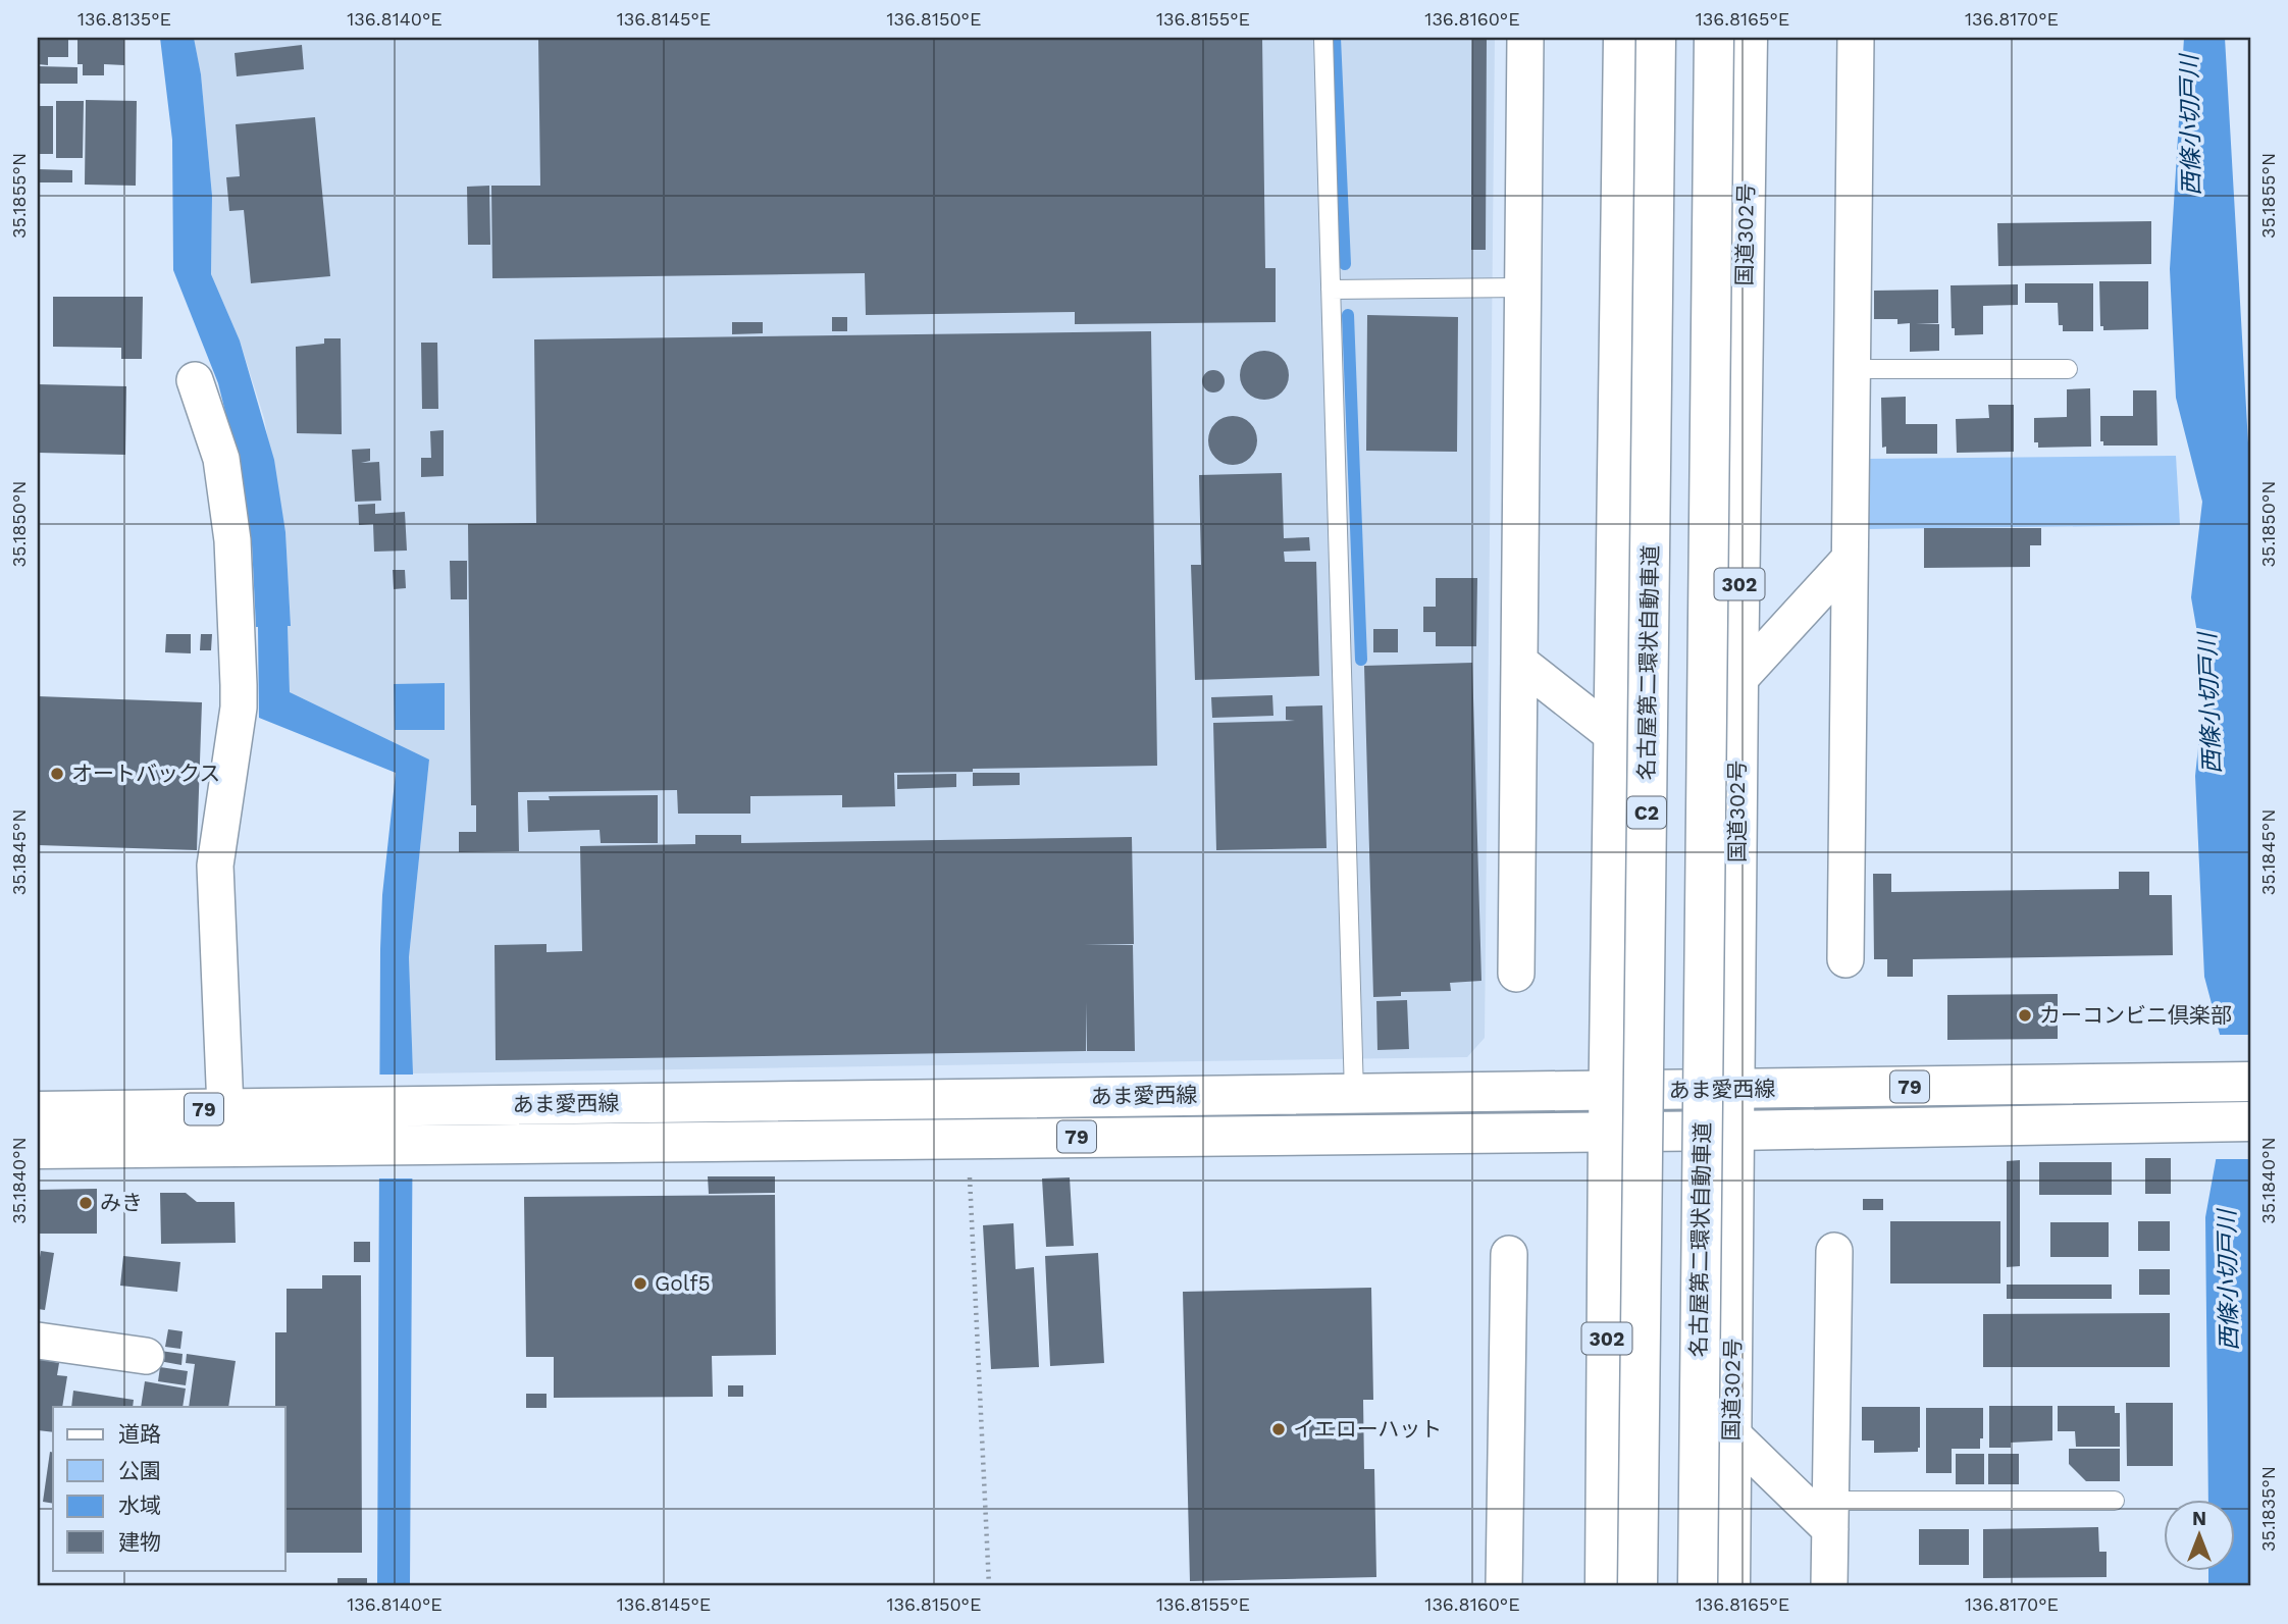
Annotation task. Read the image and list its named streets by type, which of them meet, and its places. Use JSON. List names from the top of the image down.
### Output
{
  "streets": {
    "main road": [
      "国道302号",
      "302",
      "名古屋第二環状自動車道",
      "C2",
      "79",
      "あま愛西線"
    ]
  },
  "crossings": [
    ["国道302号", "あま愛西線"],
    ["302", "名古屋第二環状自動車道"],
    ["302", "あま愛西線"]
  ],
  "water": ["西條小切戸川"],
  "places": [
    "オートバックス",
    "カーコンビニ倶楽部",
    "みき",
    "Golf5",
    "イエローハット"
  ],
  "legend": [
    "道路",
    "公園",
    "水域",
    "建物"
  ],
  "north": "top",
  "coordinates": [
    "136.8135°E",
    "136.8140°E",
    "136.8145°E",
    "136.8150°E",
    "136.8155°E",
    "136.8160°E",
    "136.8165°E",
    "136.8170°E",
    "35.1855°N",
    "35.1850°N",
    "35.1845°N",
    "35.1840°N",
    "35.1835°N"
  ]
}
